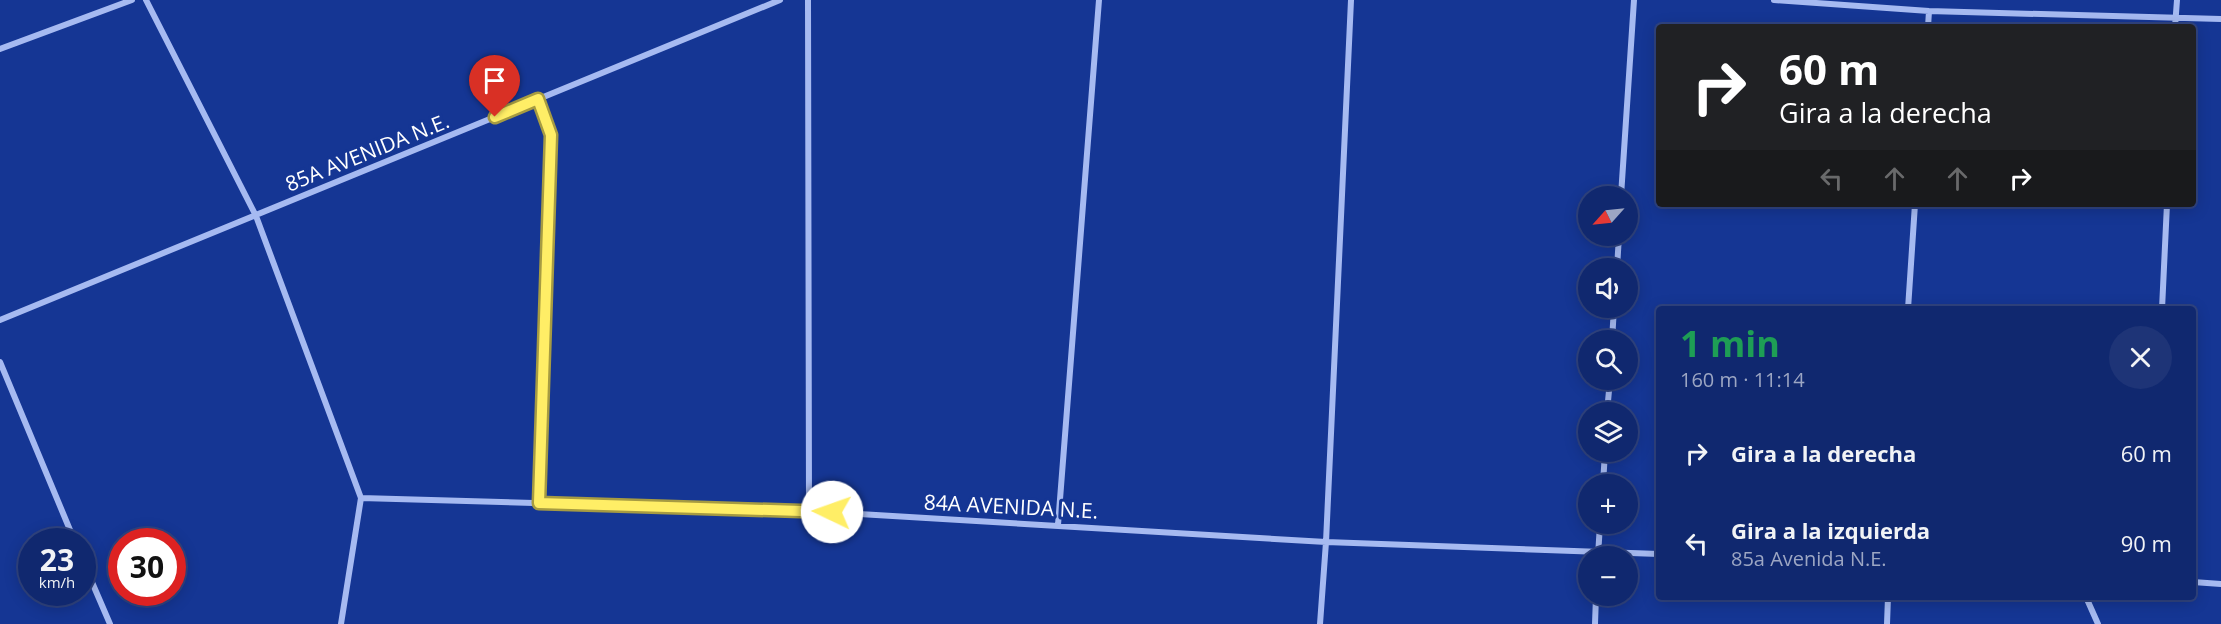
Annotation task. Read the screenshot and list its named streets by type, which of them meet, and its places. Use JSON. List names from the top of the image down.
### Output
{
  "streets": {
    "street": ["85A AVENIDA N.E.", "84A AVENIDA N.E."]
  },
  "north": "bottom left",
  "page": {
    "turn": ["60 m", "Gira a la derecha"],
    "map_buttons": ["+", "−"],
    "heading": ["1 min", "160 m · 11:14"],
    "list": [
      {
        "name": "Gira a la derecha",
        "value": "60 m"
      },
      {
        "name": "Gira a la izquierda",
        "note": "85a Avenida N.E.",
        "value": "90 m"
      }
    ],
    "speed": "23 km/h",
    "limit": "30"
  }
}
